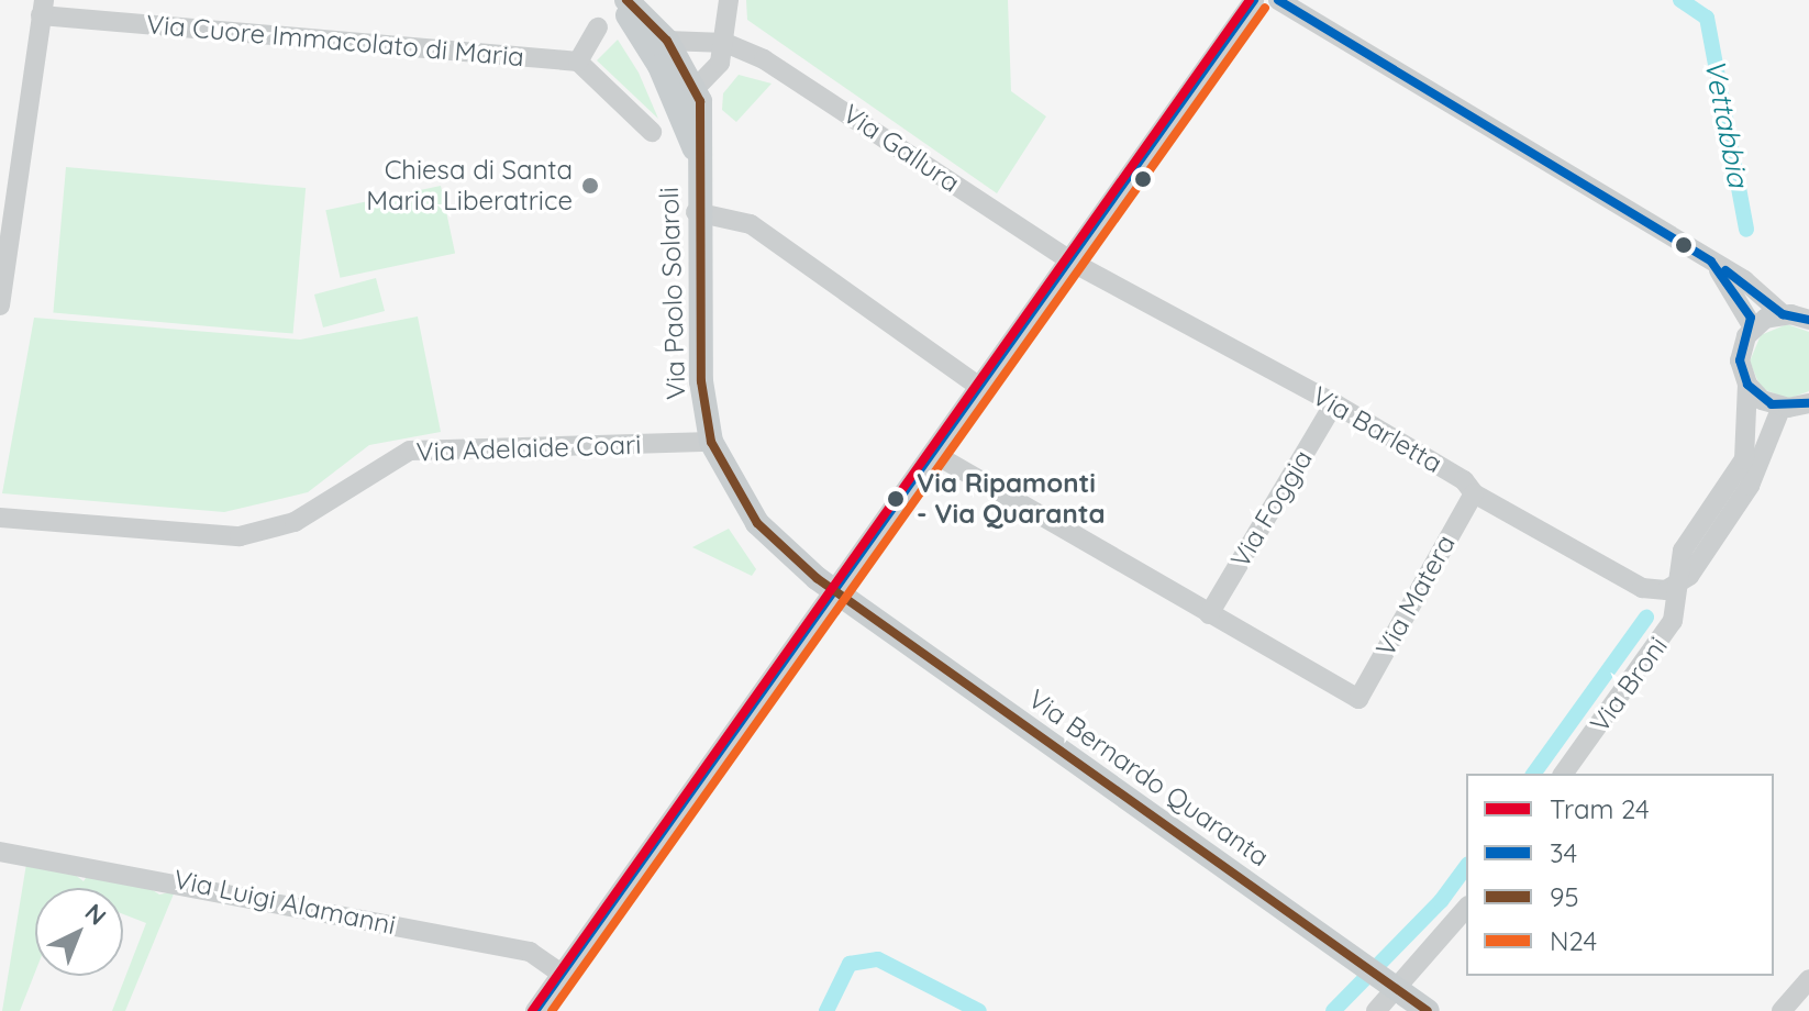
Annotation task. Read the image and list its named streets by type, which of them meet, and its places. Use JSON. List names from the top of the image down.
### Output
{
  "streets": {
    "main road": ["Via Paolo Solaroli", "Via Bernardo Quaranta"],
    "street": [
      "Via Cuore Immacolato di Maria",
      "Via Gallura",
      "Via Barletta",
      "Via Adelaide Coari",
      "Via Foggia",
      "Via Matera",
      "Via Broni",
      "Via Luigi Alamanni"
    ]
  },
  "crossings": [
    ["Via Gallura", "Via Barletta"],
    ["Via Paolo Solaroli", "Via Adelaide Coari"],
    ["Via Paolo Solaroli", "Via Bernardo Quaranta"],
    ["Via Barletta", "Via Foggia"],
    ["Via Barletta", "Via Matera"],
    ["Via Barletta", "Via Broni"],
    ["Via Foggia", "Via Matera"]
  ],
  "water": ["Vettabbia"],
  "places": ["Chiesa di Santa Maria Liberatrice", "Via Ripamonti - Via Quaranta"],
  "lines": [
    "tram line 24",
    "transit line 34",
    "transit line 95",
    "transit line N24"
  ],
  "legend": [
    "Tram 24",
    "34",
    "95",
    "N24"
  ],
  "north": "top right"
}
